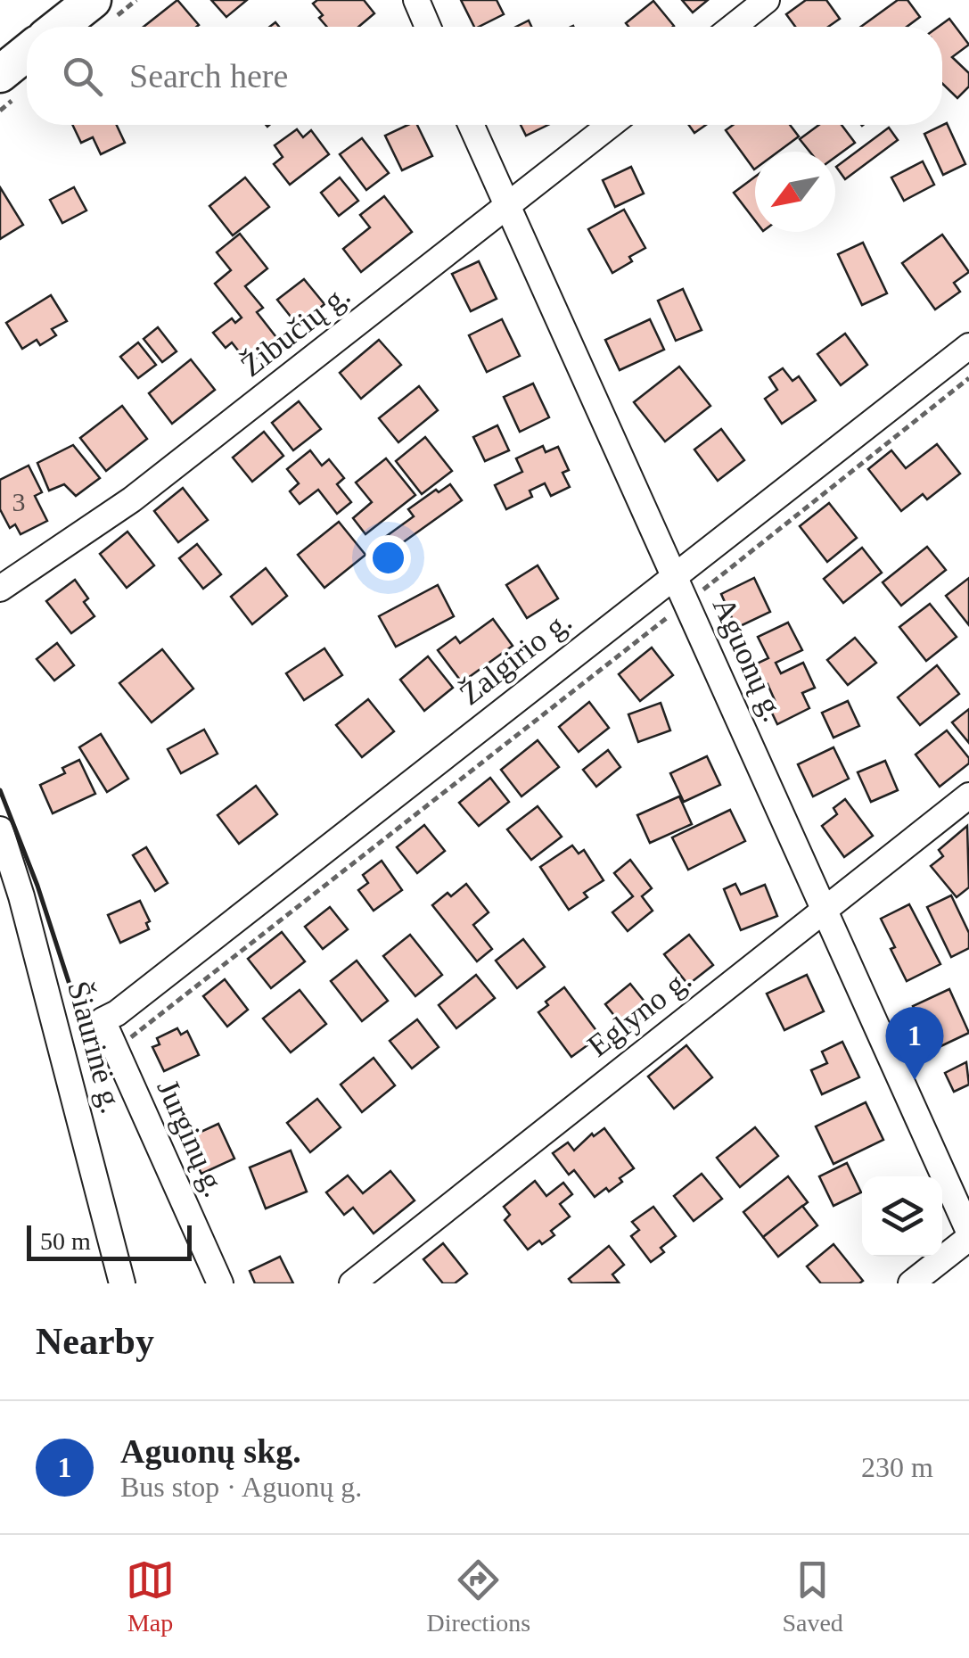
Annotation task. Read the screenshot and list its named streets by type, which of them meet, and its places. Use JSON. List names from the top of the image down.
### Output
{
  "streets": {
    "street": [
      "Žibučių g.",
      "Žalgirio g.",
      "Aguonų g.",
      "Eglyno g.",
      "Šiaurinė g.",
      "Jurginų g."
    ]
  },
  "crossings": [
    ["Žibučių g.", "Aguonų g."],
    ["Žalgirio g.", "Aguonų g."],
    ["Žalgirio g.", "Jurginų g."],
    ["Aguonų g.", "Eglyno g."]
  ],
  "house_numbers": ["3"],
  "scale_bar": "50 m",
  "north": "bottom left",
  "page": {
    "search": "Search here",
    "pins": "1",
    "scale": "50 m",
    "heading": "Nearby",
    "list": [
      {
        "mark": "1",
        "name": "Aguonų skg.",
        "note": "Bus stop · Aguonų g.",
        "value": "230 m"
      }
    ],
    "nav": ["Map", "Directions", "Saved"]
  }
}
